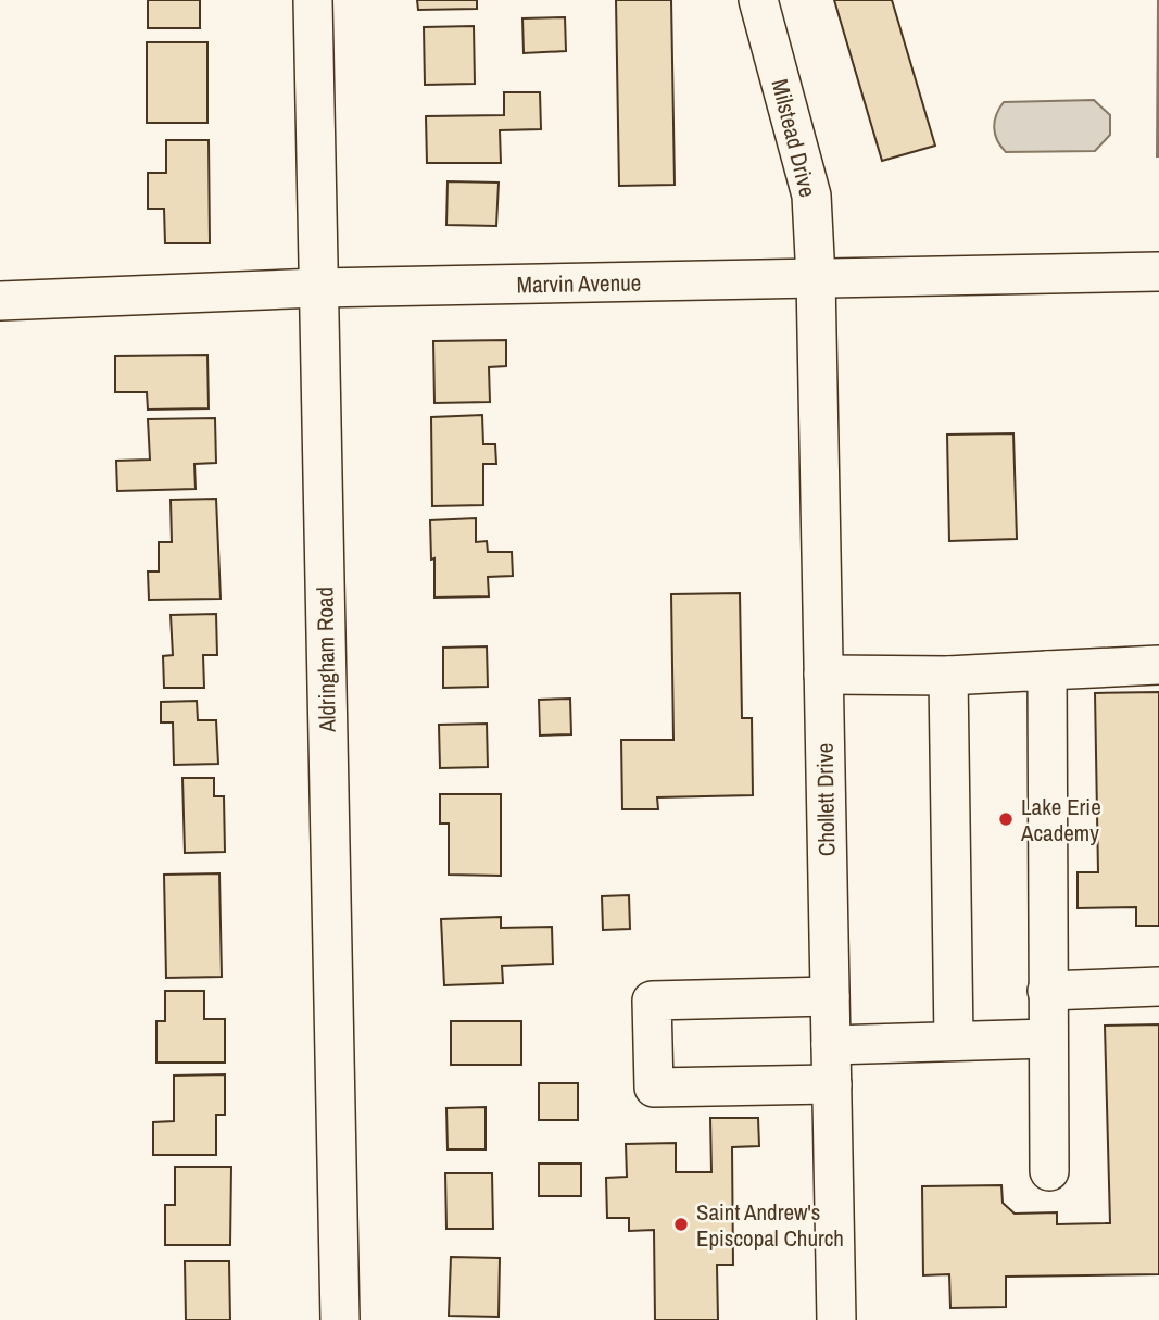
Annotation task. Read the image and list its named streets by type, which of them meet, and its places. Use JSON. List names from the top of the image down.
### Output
{
  "streets": {
    "street": [
      "Milstead Drive",
      "Marvin Avenue",
      "Aldringham Road",
      "Chollett Drive"
    ]
  },
  "crossings": [
    ["Milstead Drive", "Marvin Avenue"],
    ["Milstead Drive", "Chollett Drive"],
    ["Marvin Avenue", "Aldringham Road"],
    ["Marvin Avenue", "Chollett Drive"]
  ],
  "places": ["Lake Erie Academy", "Saint Andrew's Episcopal Church"]
}
